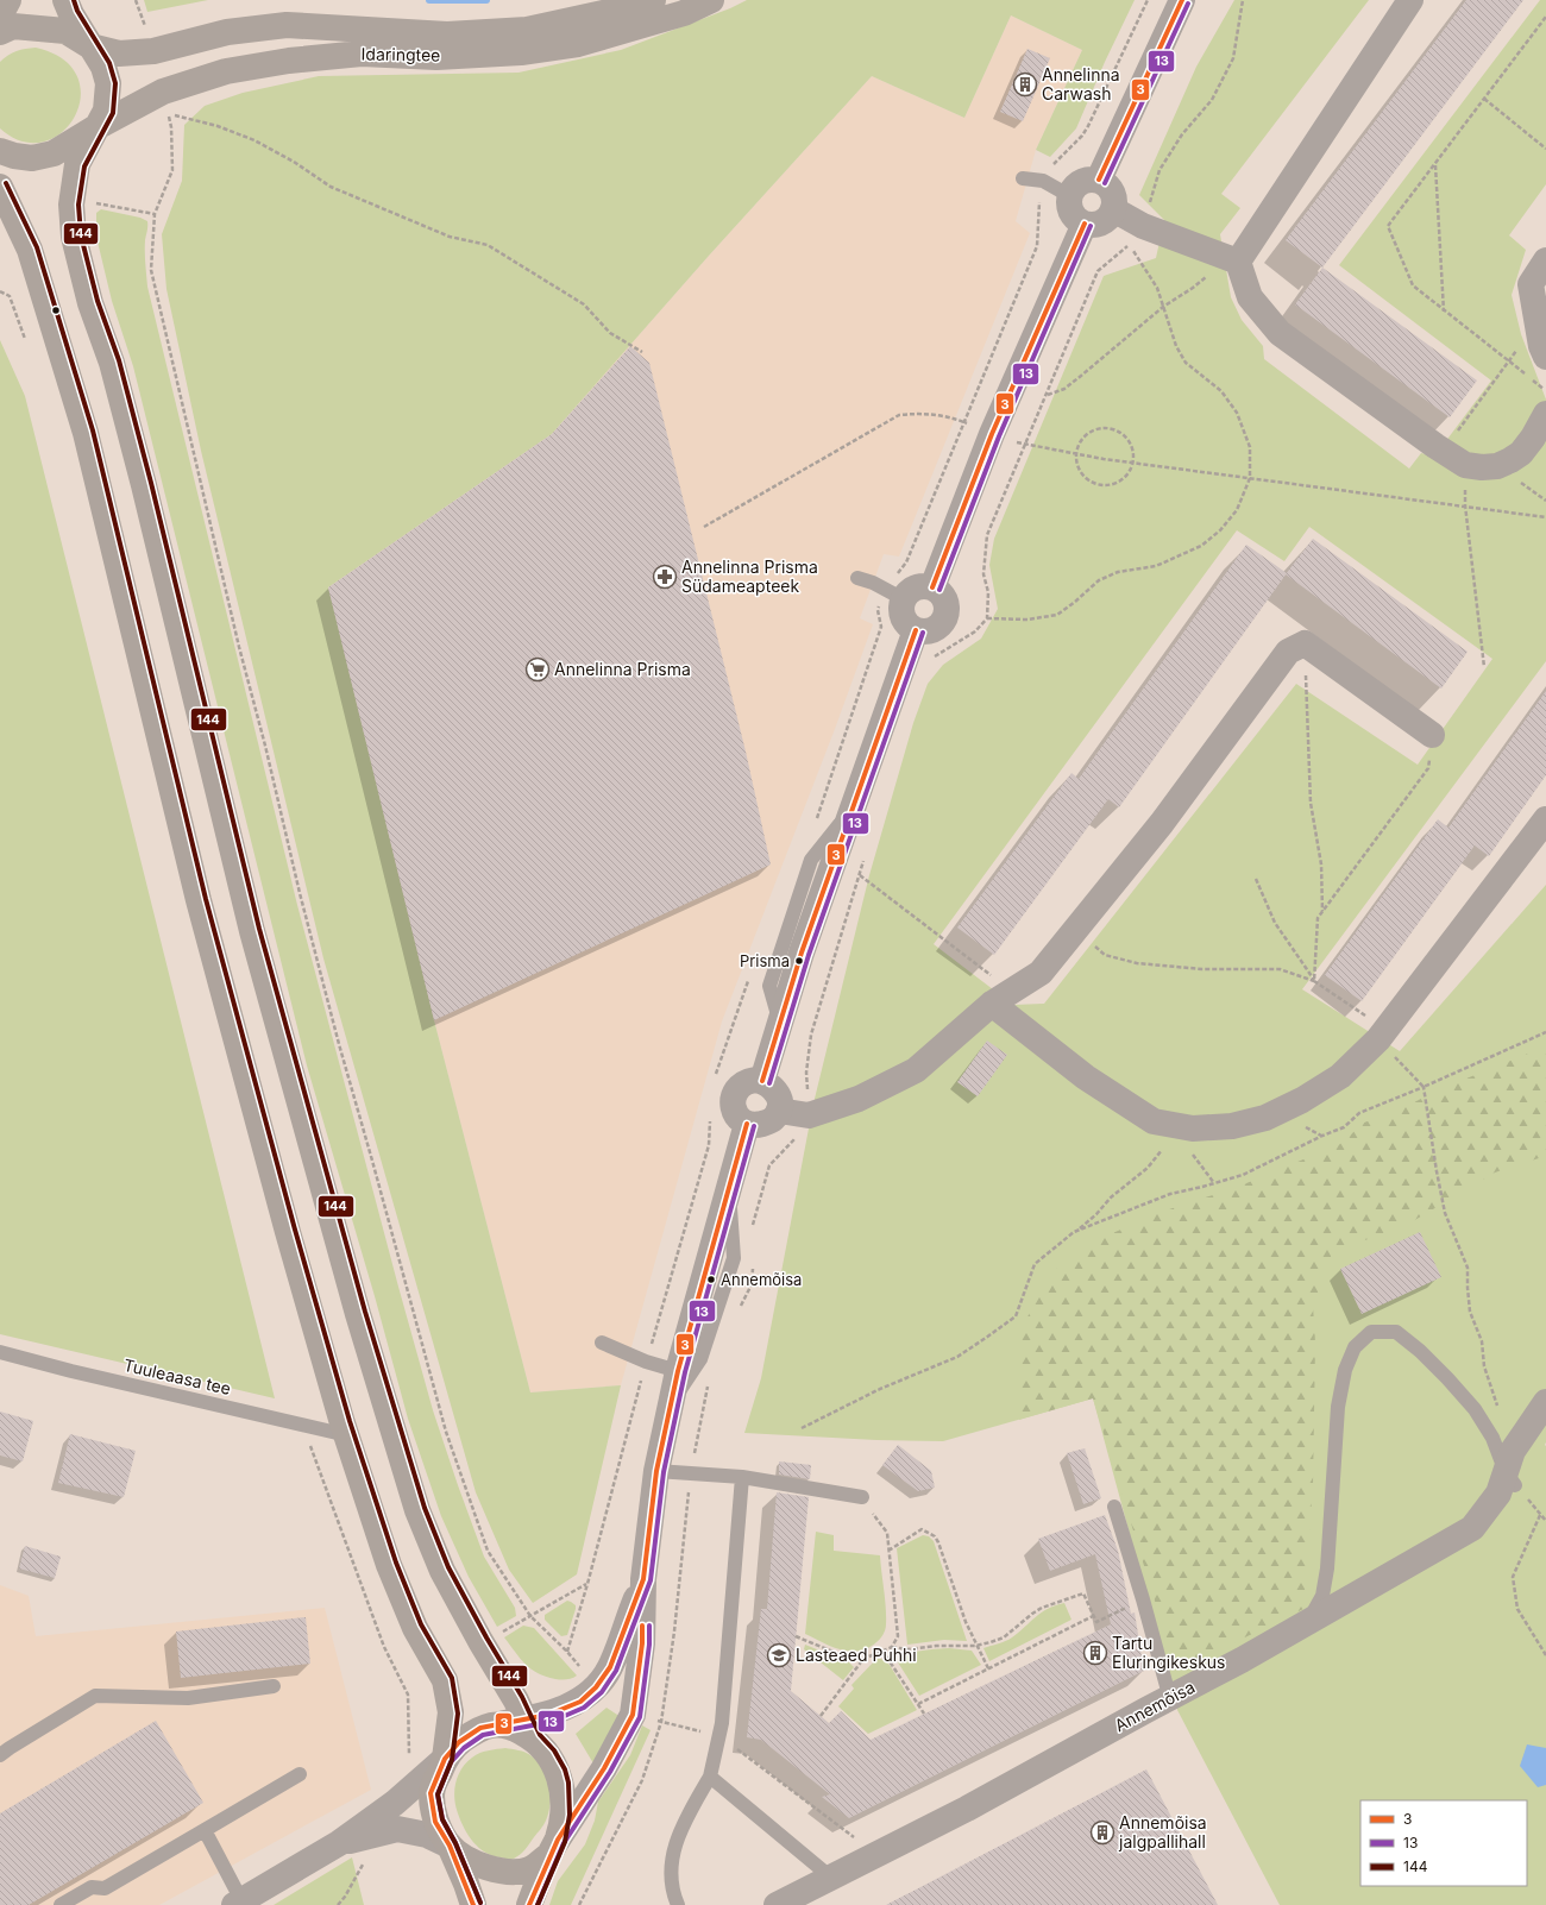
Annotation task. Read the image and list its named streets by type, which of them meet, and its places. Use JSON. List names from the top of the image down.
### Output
{
  "streets": {
    "main road": ["Idaringtee"],
    "street": ["Annemõisa"],
    "lane": ["Tuuleaasa tee"]
  },
  "places": {
    "building": ["Annelinna Carwash", "Tartu Eluringikeskus", "Annemõisa jalgpallihall"],
    "pharmacy": ["Annelinna Prisma Südameapteek"],
    "supermarket": ["Annelinna Prisma"],
    "other": ["Prisma", "Annemõisa"],
    "school or university": ["Lasteaed Puhhi"]
  },
  "lines": ["transit line 3", "transit line 144", "transit line 13"],
  "legend": ["3", "13", "144"]
}
